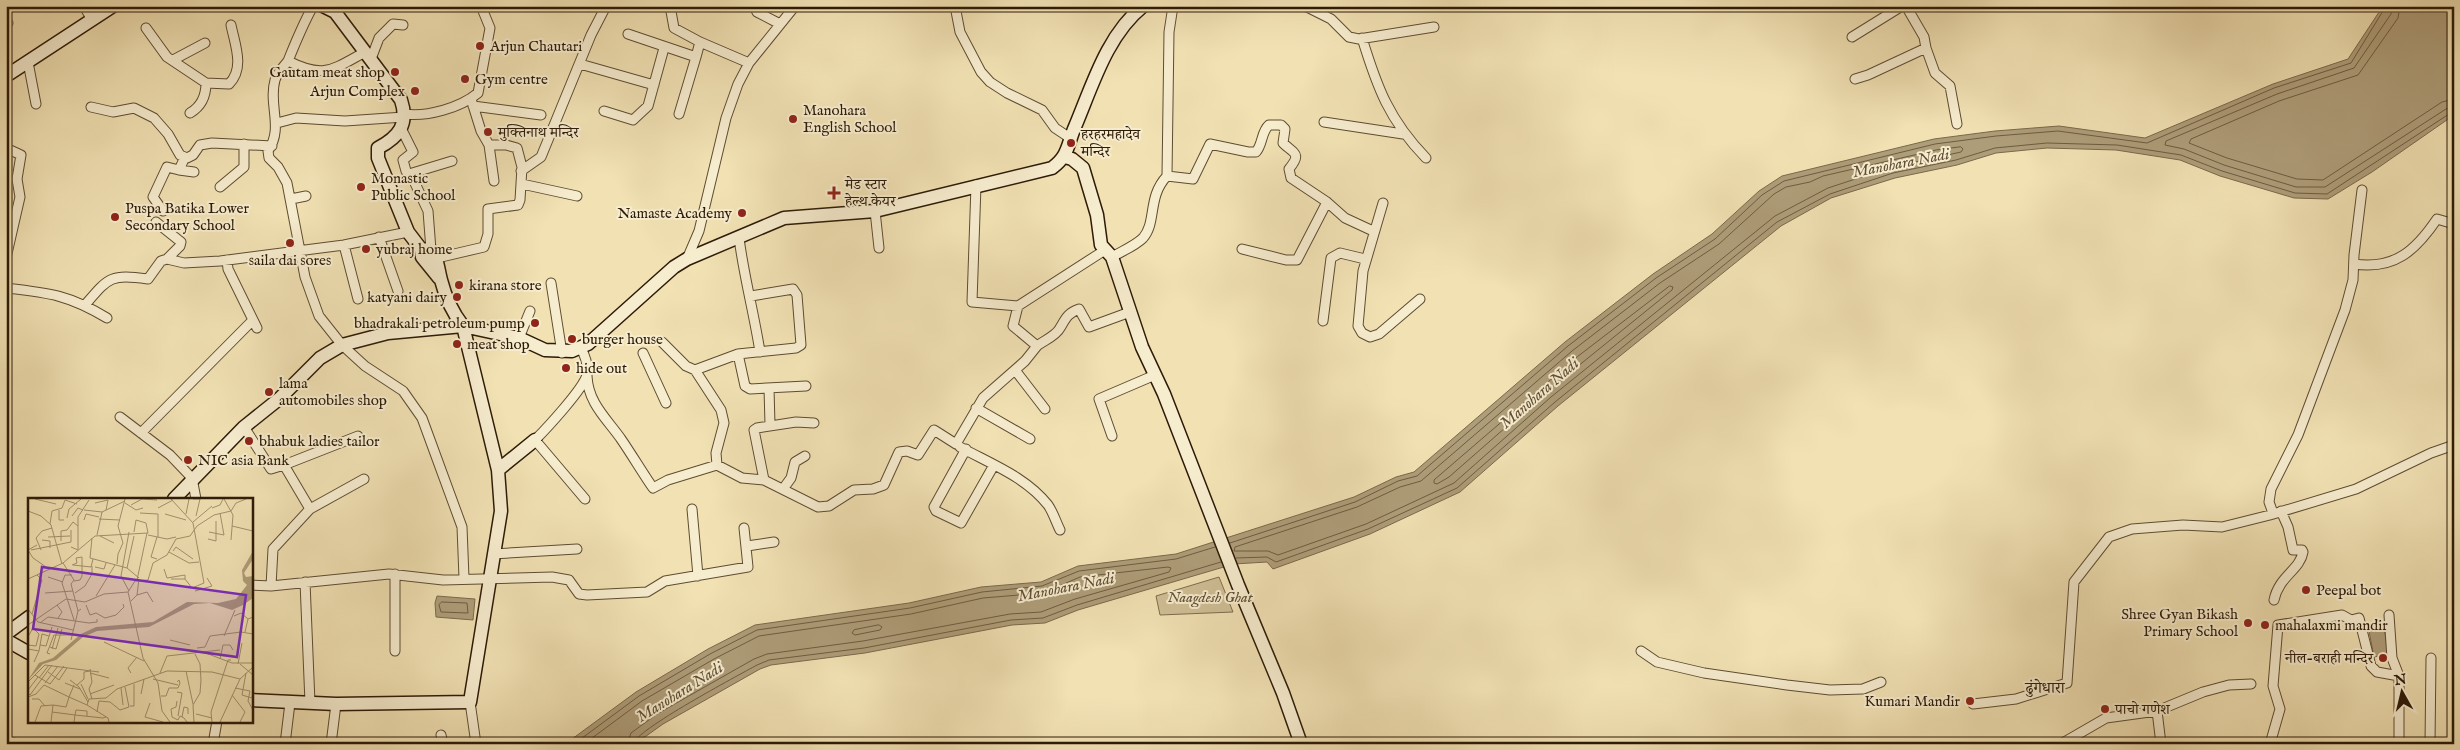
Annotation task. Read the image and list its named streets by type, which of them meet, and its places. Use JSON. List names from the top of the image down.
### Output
{
  "districts": ["ढुंगेधारा"],
  "water": ["Manohara Nadi"],
  "parks": ["Naagdesh Ghat"],
  "places": {
    "other": [
      "Arjun Chautari",
      "Gautam meat shop",
      "Gym centre",
      "Arjun Complex",
      "Manohara English School",
      "मुक्तिनाथ मन्दिर",
      "हरहरमहादेव मन्दिर",
      "Monastic Public School",
      "Namaste Academy",
      "Puspa Batika Lower Secondary School",
      "saila dai sores",
      "yubraj home",
      "kirana store",
      "katyani dairy",
      "bhadrakali petroleum pump",
      "burger house",
      "meat shop",
      "hide out",
      "lama automobiles shop",
      "bhabuk ladies tailor",
      "NIC asia Bank",
      "Peepal bot",
      "Shree Gyan Bikash Primary School",
      "mahalaxmi mandir",
      "नील-बराही मन्दिर",
      "Kumari Mandir",
      "पाचो गणेश"
    ],
    "health": ["मेड स्टार हेल्थ केयर"]
  },
  "north": "top"
}
